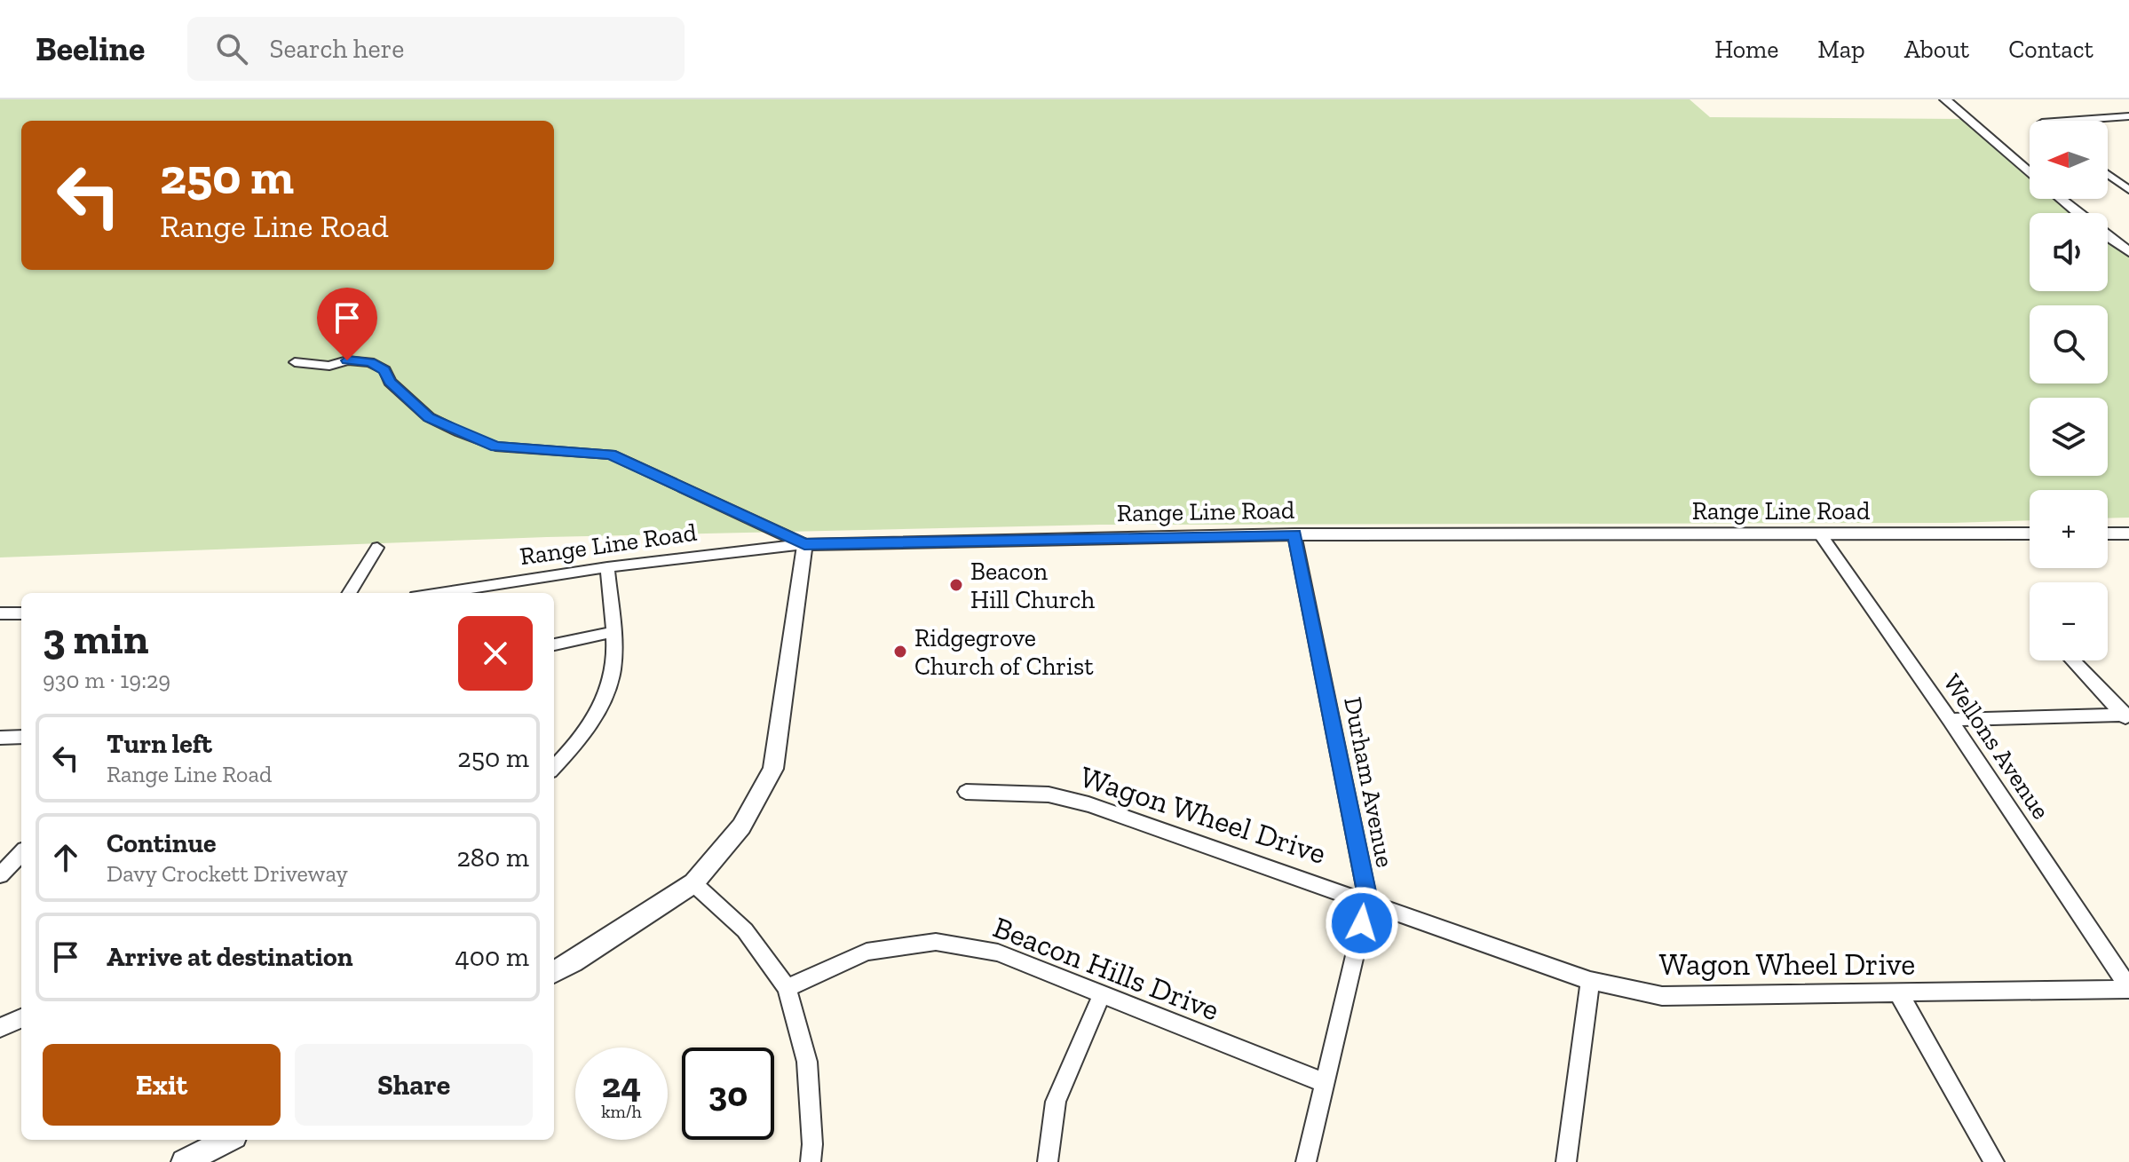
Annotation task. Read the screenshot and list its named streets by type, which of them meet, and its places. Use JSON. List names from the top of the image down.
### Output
{
  "streets": {
    "street": [
      "Range Line Road",
      "Wellons Avenue",
      "Durham Avenue",
      "Wagon Wheel Drive",
      "Beacon Hills Drive"
    ]
  },
  "crossings": [
    ["Range Line Road", "Wellons Avenue"],
    ["Range Line Road", "Durham Avenue"],
    ["Wellons Avenue", "Wagon Wheel Drive"],
    ["Durham Avenue", "Wagon Wheel Drive"],
    ["Durham Avenue", "Beacon Hills Drive"]
  ],
  "places": ["Beacon Hill Church", "Ridgegrove Church of Christ"],
  "north": "left",
  "page": {
    "header": "Beeline",
    "search": "Search here",
    "nav": [
      "Home",
      "Map",
      "About",
      "Contact"
    ],
    "map_buttons": ["+", "−"],
    "turn": ["250 m", "Range Line Road"],
    "heading": ["3 min", "930 m · 19:29"],
    "list": [
      {
        "name": "Turn left",
        "note": "Range Line Road",
        "value": "250 m"
      },
      {
        "name": "Continue",
        "note": "Davy Crockett Driveway",
        "value": "280 m"
      },
      {
        "name": "Arrive at destination",
        "value": "400 m"
      }
    ],
    "buttons": ["Exit", "Share"],
    "speed": "24 km/h",
    "limit": "30"
  }
}
